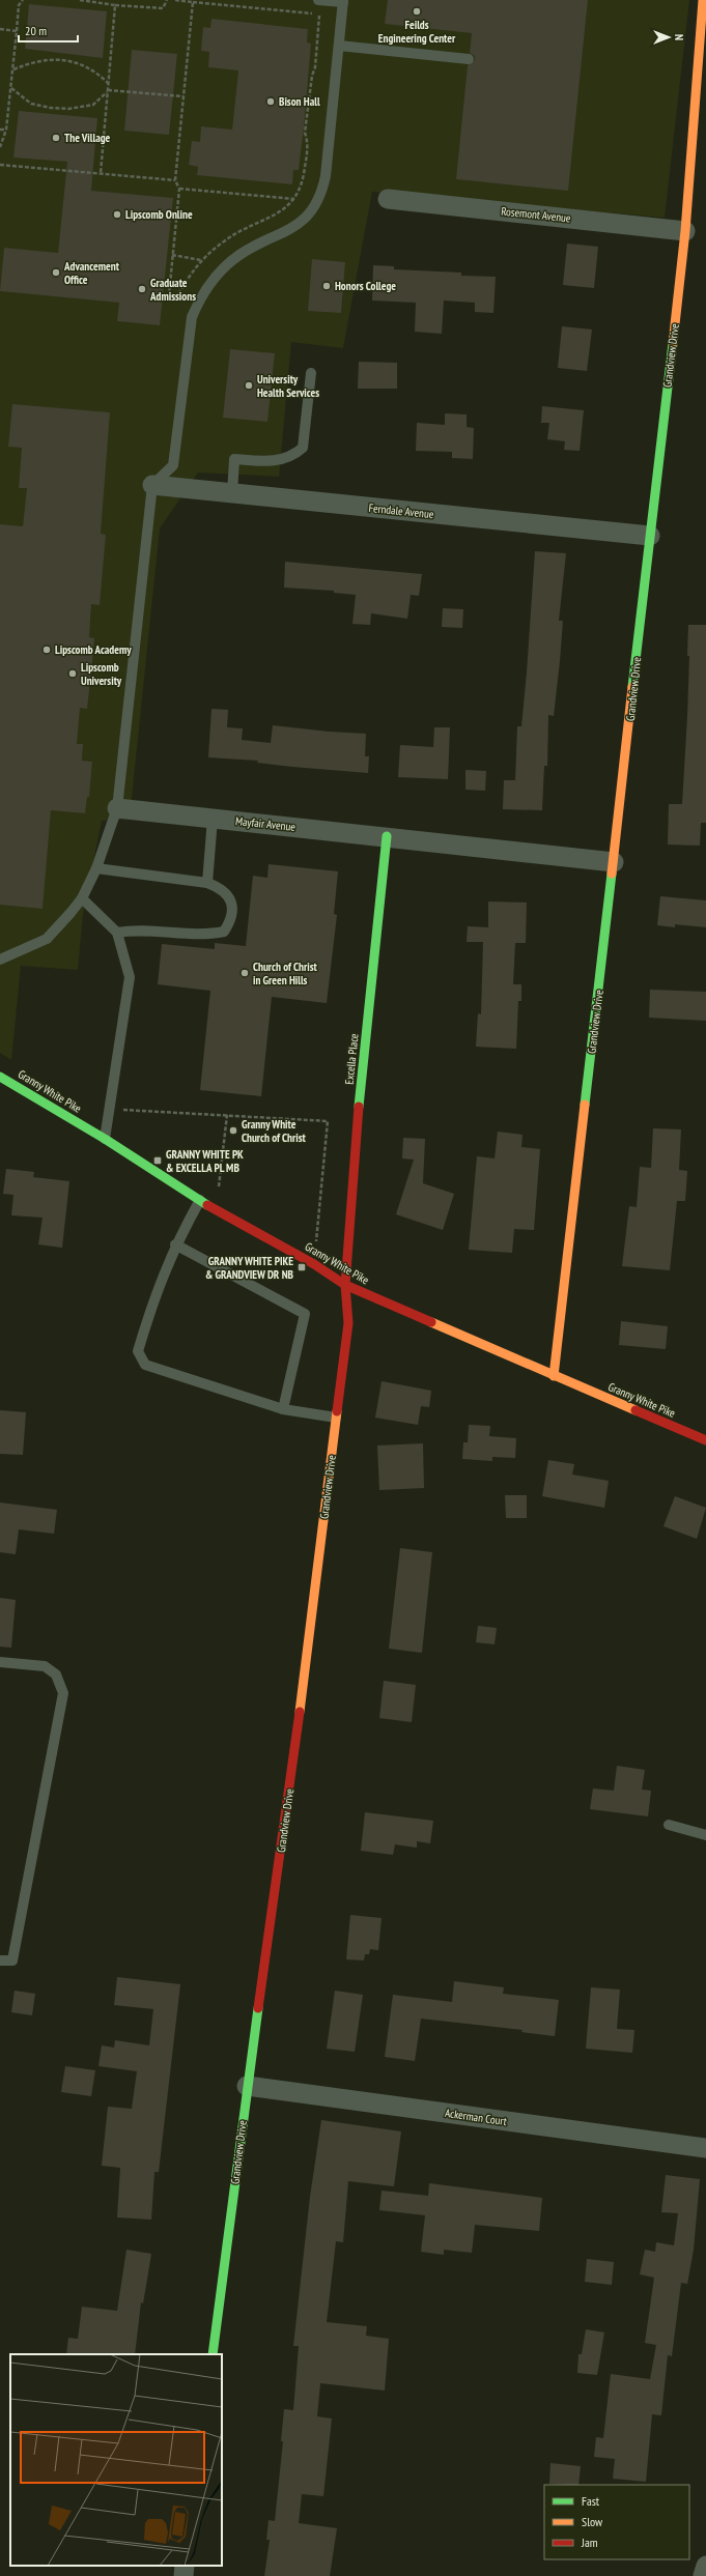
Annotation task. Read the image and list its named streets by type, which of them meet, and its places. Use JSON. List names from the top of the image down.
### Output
{
  "streets": {
    "street": [
      "Rosemont Avenue",
      "Grandview Drive",
      "Ferndale Avenue",
      "Mayfair Avenue",
      "Excella Place",
      "Granny White Pike",
      "Ackerman Court"
    ]
  },
  "crossings": [
    ["Rosemont Avenue", "Grandview Drive"],
    ["Grandview Drive", "Ferndale Avenue"],
    ["Grandview Drive", "Mayfair Avenue"],
    ["Grandview Drive", "Excella Place"],
    ["Grandview Drive", "Granny White Pike"],
    ["Grandview Drive", "Ackerman Court"],
    ["Mayfair Avenue", "Excella Place"],
    ["Excella Place", "Granny White Pike"]
  ],
  "places": {
    "other": [
      "Feilds Engineering Center",
      "Bison Hall",
      "The Village",
      "Lipscomb Online",
      "Advancement Office",
      "Honors College",
      "Graduate Admissions",
      "University Health Services",
      "Lipscomb Academy",
      "Lipscomb University",
      "Church of Christ in Green Hills",
      "Granny White Church of Christ"
    ],
    "transit": ["GRANNY WHITE PK & EXCELLA PL MB", "GRANNY WHITE PIKE & GRANDVIEW DR NB"]
  },
  "legend": ["Fast", "Slow", "Jam"],
  "scale_bar": "20 m",
  "north": "right"
}
